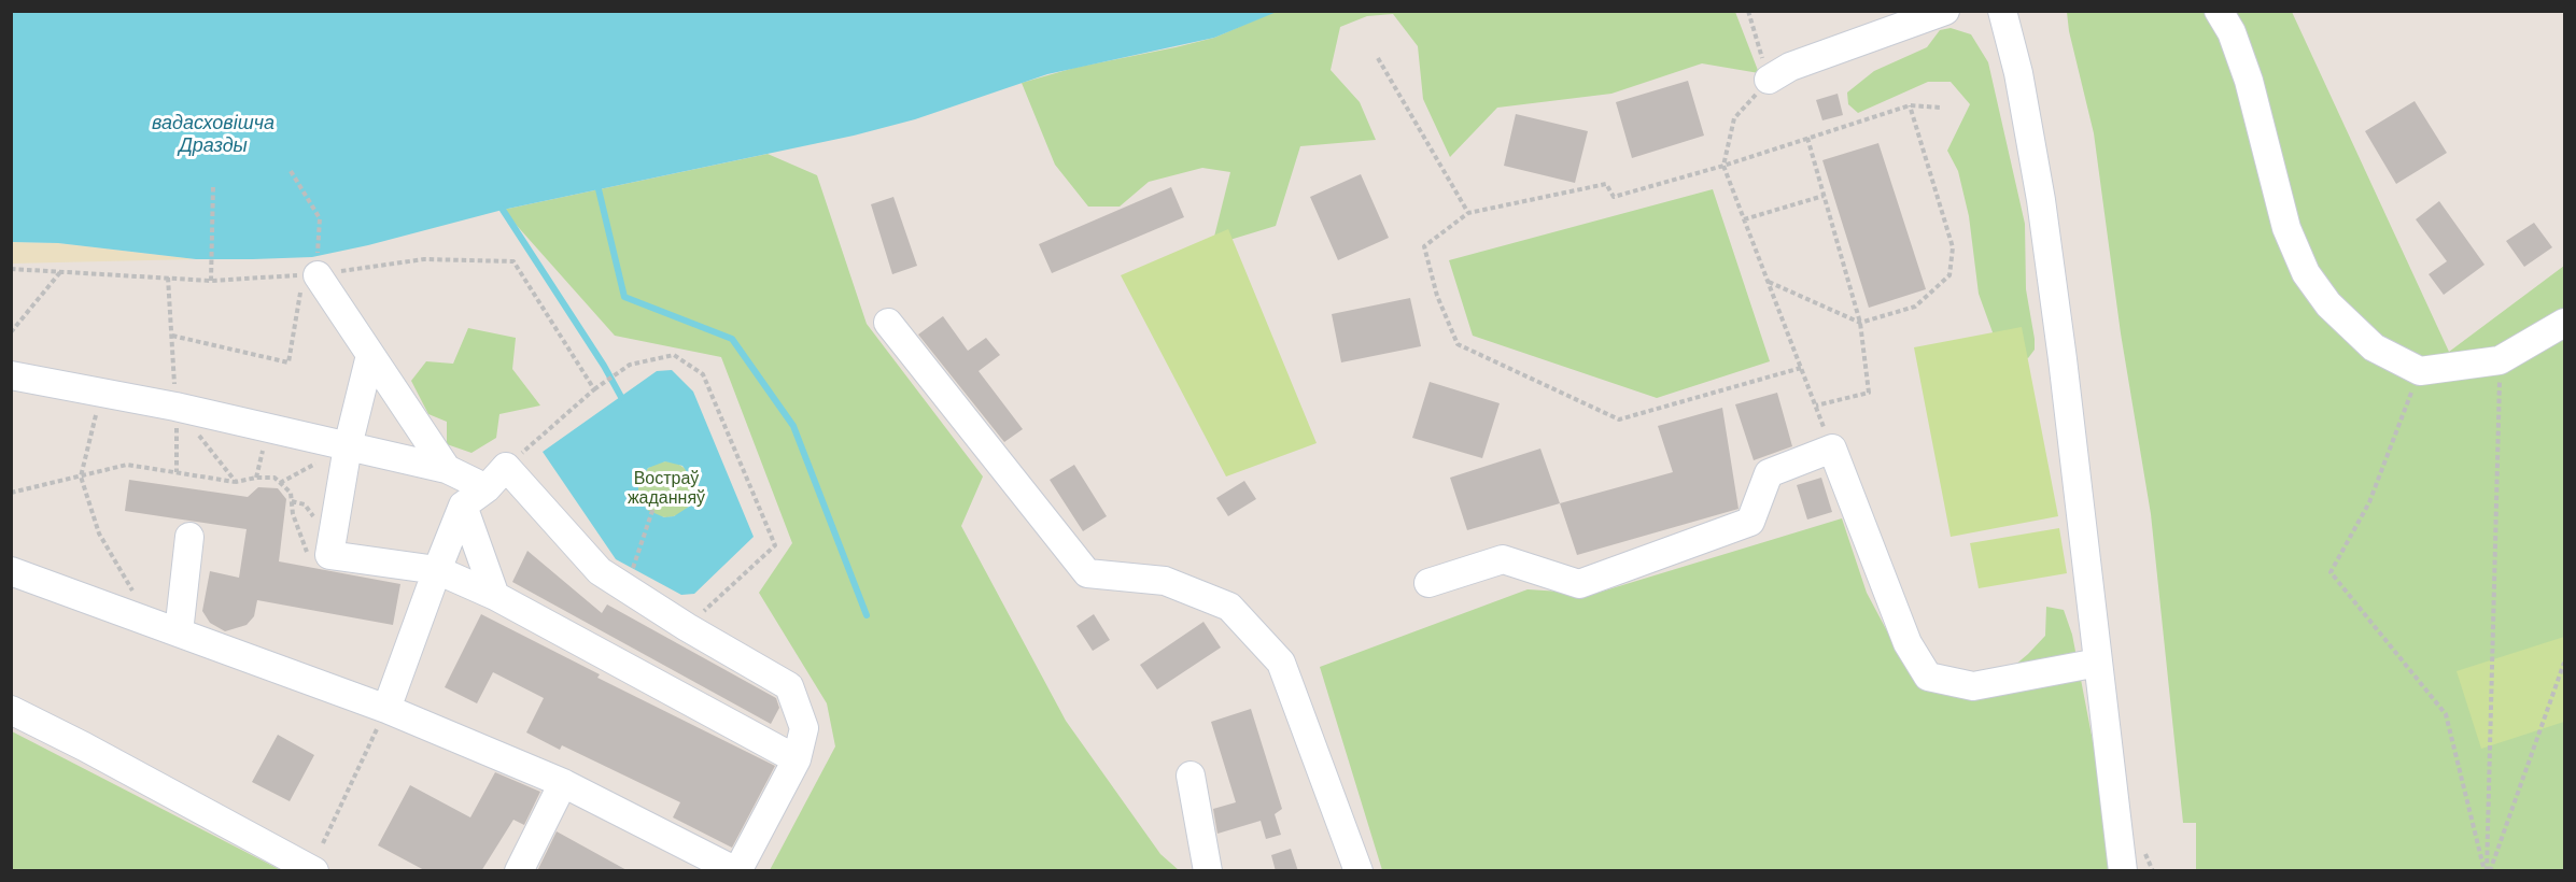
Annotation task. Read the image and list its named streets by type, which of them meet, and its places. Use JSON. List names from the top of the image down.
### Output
{
  "water": ["вадасховішча Дразды"],
  "parks": ["Востраў жаданняў"]
}
